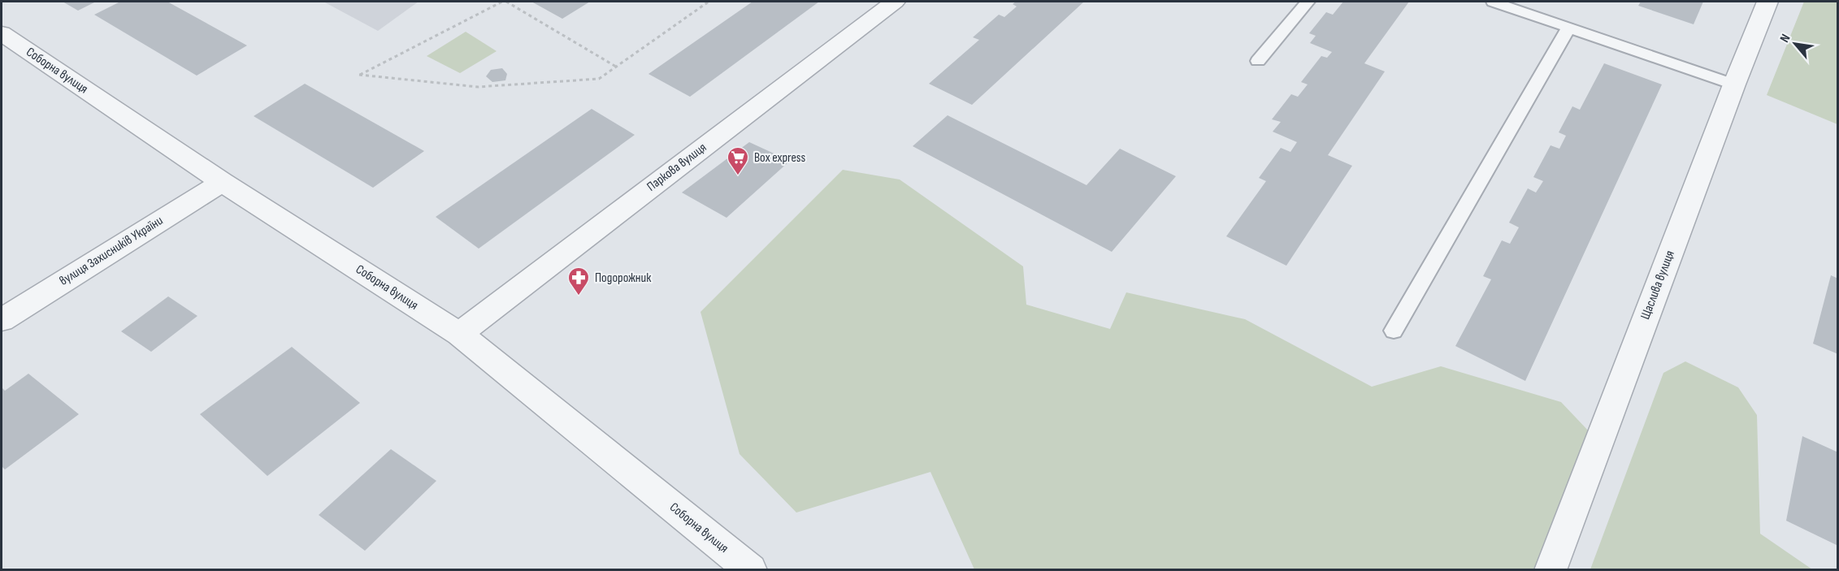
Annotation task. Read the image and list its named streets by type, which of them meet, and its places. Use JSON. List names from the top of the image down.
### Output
{
  "streets": {
    "street": [
      "Соборна вулиця",
      "Паркова вулиця",
      "вулиця Захисників України",
      "Щаслива вулиця"
    ]
  },
  "crossings": [
    ["Соборна вулиця", "Паркова вулиця"],
    ["Соборна вулиця", "вулиця Захисників України"]
  ],
  "places": {
    "supermarket": ["Box express"],
    "pharmacy": ["Подорожник"]
  },
  "north": "top left"
}
